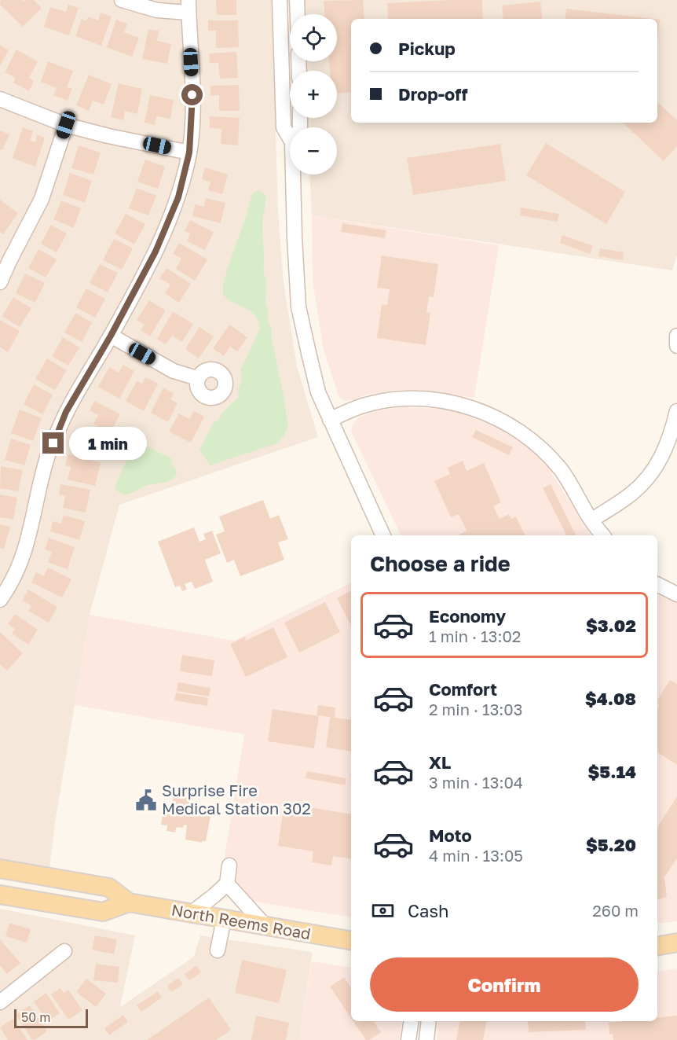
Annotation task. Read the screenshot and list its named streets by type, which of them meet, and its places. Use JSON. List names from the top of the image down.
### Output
{
  "streets": {
    "main road": ["North Reems Road"]
  },
  "places": {
    "public building": ["Surprise Fire Medical Station 302"]
  },
  "scale_bar": "50 m",
  "page": {
    "map_buttons": ["+", "−"],
    "banner": ["Pickup", "Drop-off"],
    "bubble": "1 min",
    "heading": "Choose a ride",
    "list": [
      {
        "name": "Economy",
        "note": "1 min · 13:02",
        "value": "$3.02"
      },
      {
        "name": "Comfort",
        "note": "2 min · 13:03",
        "value": "$4.08"
      },
      {
        "name": "XL",
        "note": "3 min · 13:04",
        "value": "$5.14"
      },
      {
        "name": "Moto",
        "note": "4 min · 13:05",
        "value": "$5.20"
      }
    ],
    "pay": ["Cash", "260 m"],
    "buttons": "Confirm",
    "scale": "50 m"
  }
}
